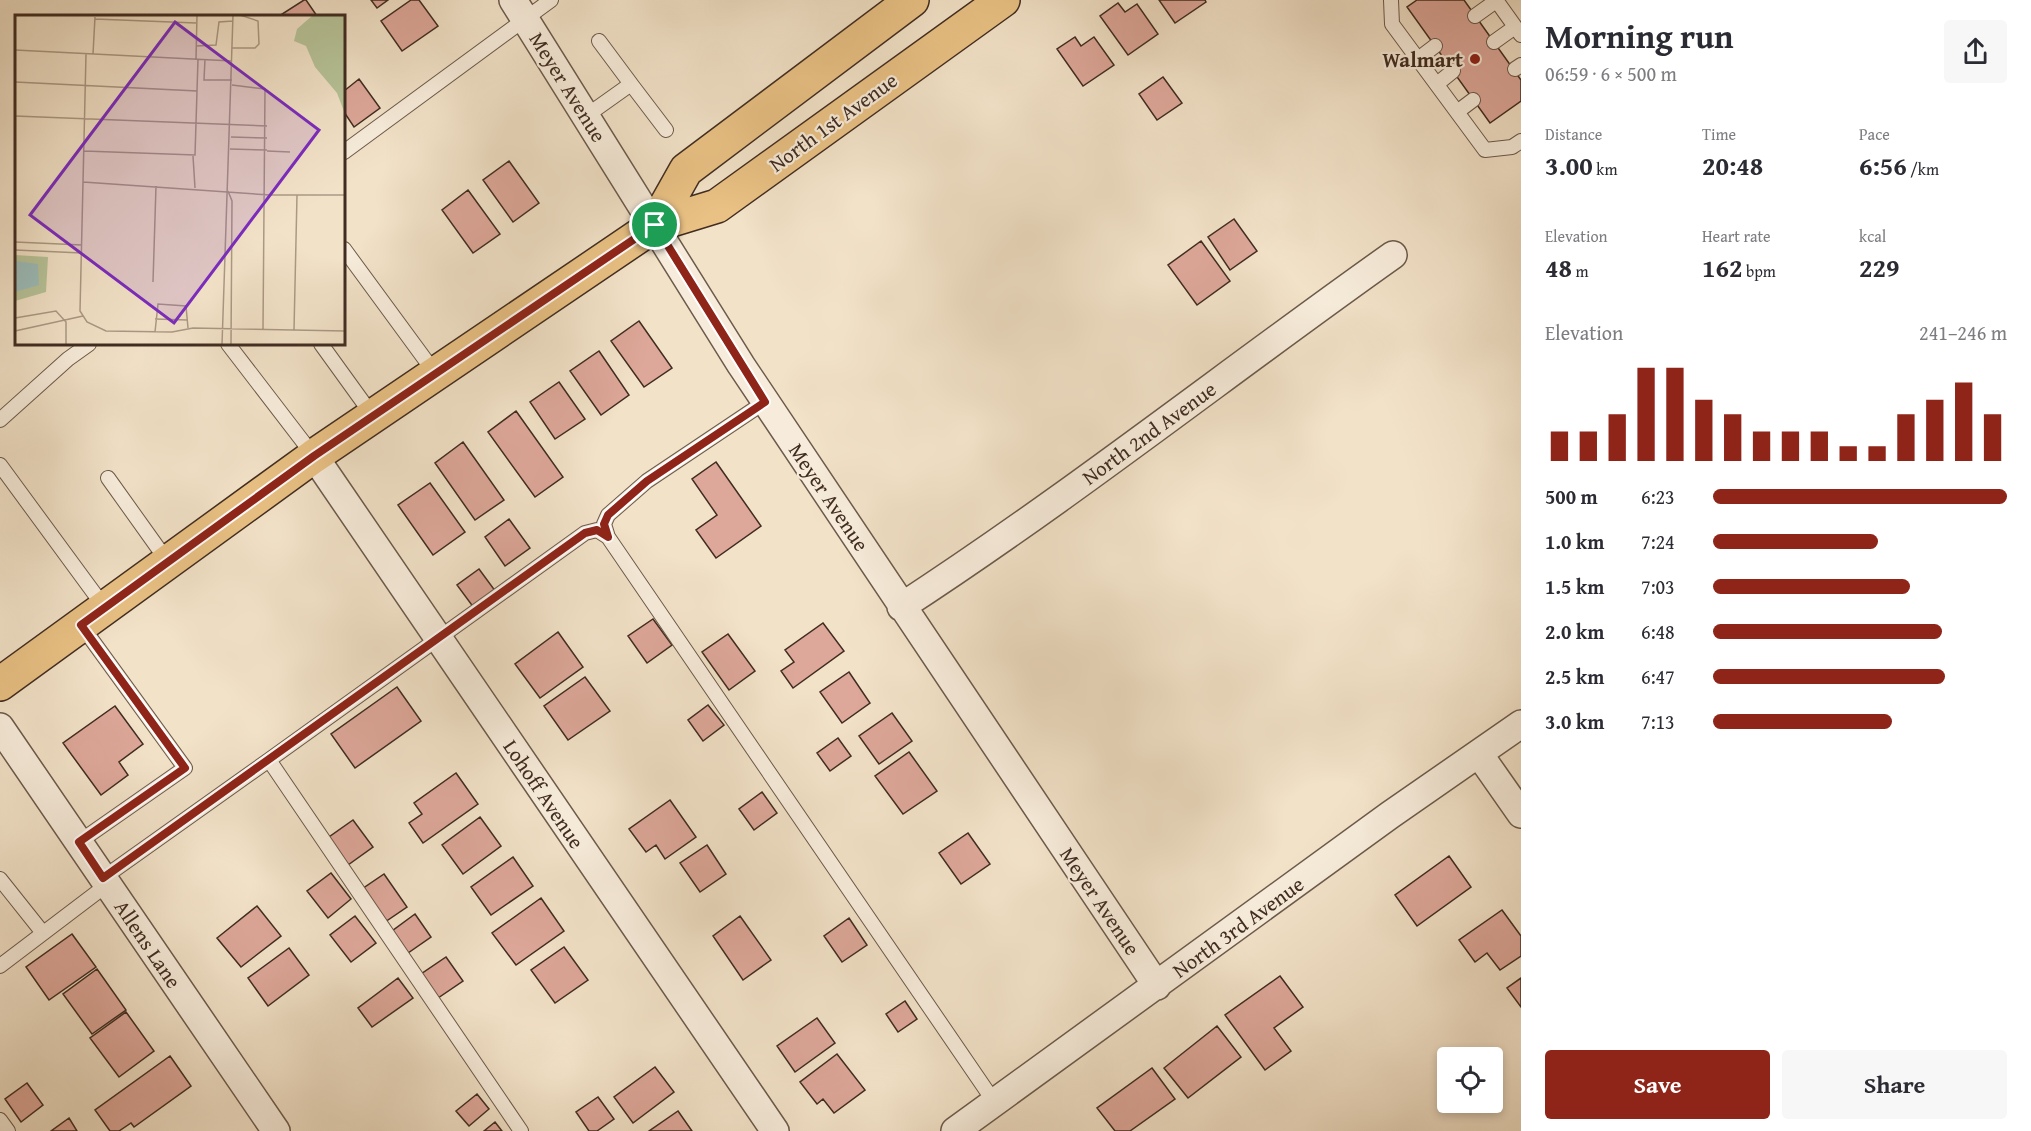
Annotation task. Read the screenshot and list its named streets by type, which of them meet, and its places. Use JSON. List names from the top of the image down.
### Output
{
  "streets": {
    "main road": ["North 1st Avenue"],
    "street": [
      "Meyer Avenue",
      "North 2nd Avenue",
      "Lohoff Avenue",
      "North 3rd Avenue",
      "Allens Lane"
    ]
  },
  "crossings": [
    ["Meyer Avenue", "North 1st Avenue"],
    ["Meyer Avenue", "North 2nd Avenue"],
    ["Meyer Avenue", "North 3rd Avenue"],
    ["North 1st Avenue", "Lohoff Avenue"]
  ],
  "places": ["Walmart"],
  "page": {
    "heading": ["Morning run", "06:59 · 6 × 500 m"],
    "stats": [
      ["Distance", "3.00 km"],
      ["Time", "20:48"],
      ["Pace", "6:56 /km"],
      ["Elevation", "48 m"],
      ["Heart rate", "162 bpm"],
      ["kcal", "229"]
    ],
    "chart": ["Elevation", "241–246 m"],
    "list": [
      {
        "name": "500 m",
        "note": "6:23"
      },
      {
        "name": "1.0 km",
        "note": "7:24"
      },
      {
        "name": "1.5 km",
        "note": "7:03"
      },
      {
        "name": "2.0 km",
        "note": "6:48"
      },
      {
        "name": "2.5 km",
        "note": "6:47"
      },
      {
        "name": "3.0 km",
        "note": "7:13"
      }
    ],
    "buttons": ["Save", "Share"]
  }
}
